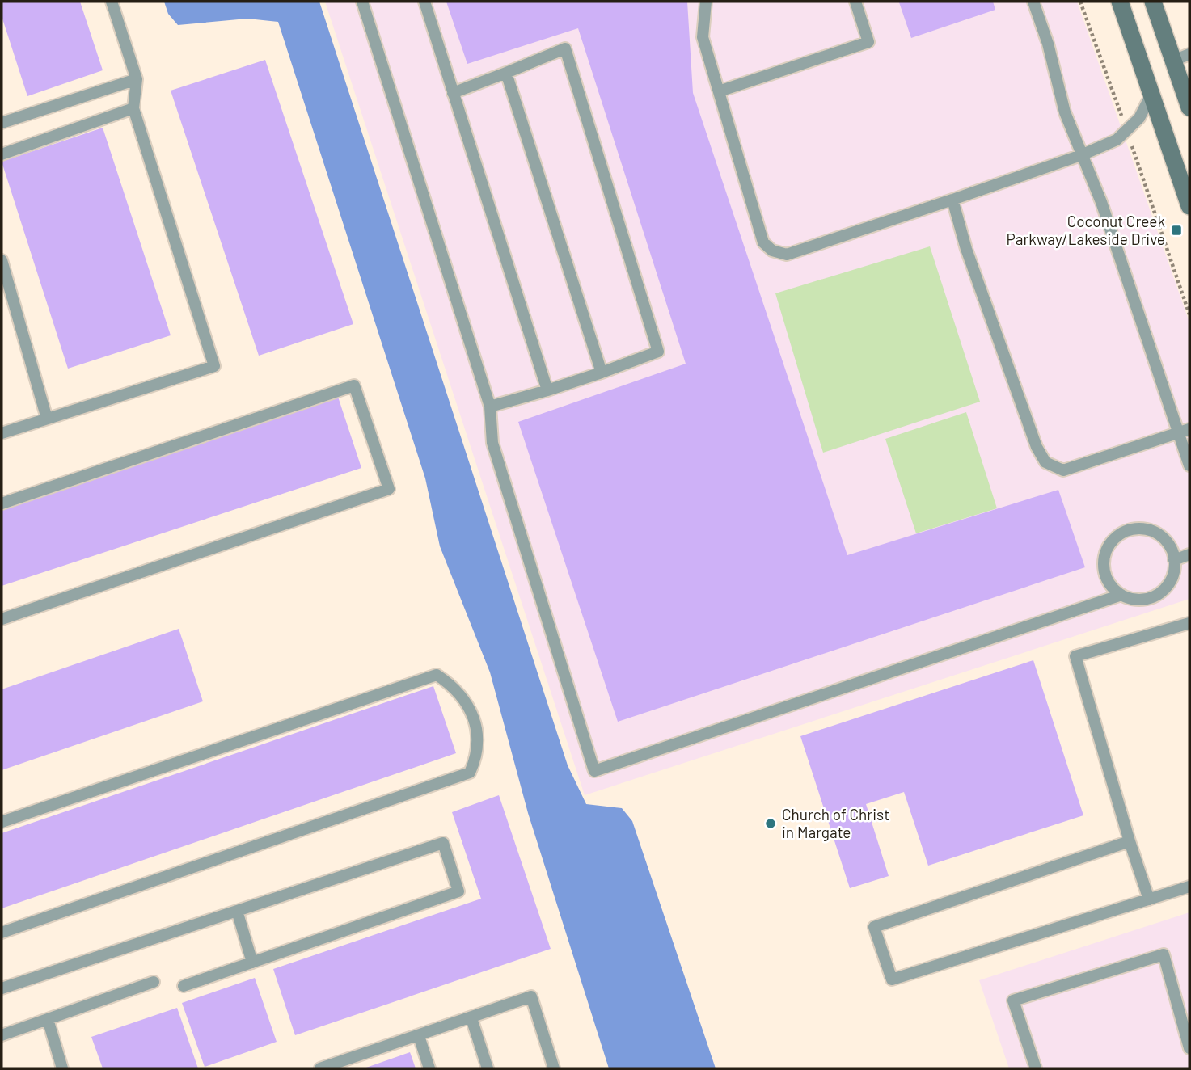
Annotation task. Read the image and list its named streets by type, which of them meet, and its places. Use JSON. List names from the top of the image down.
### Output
{
  "places": {
    "transit": ["Coconut Creek Parkway/Lakeside Drive"],
    "other": ["Church of Christ in Margate"]
  }
}
